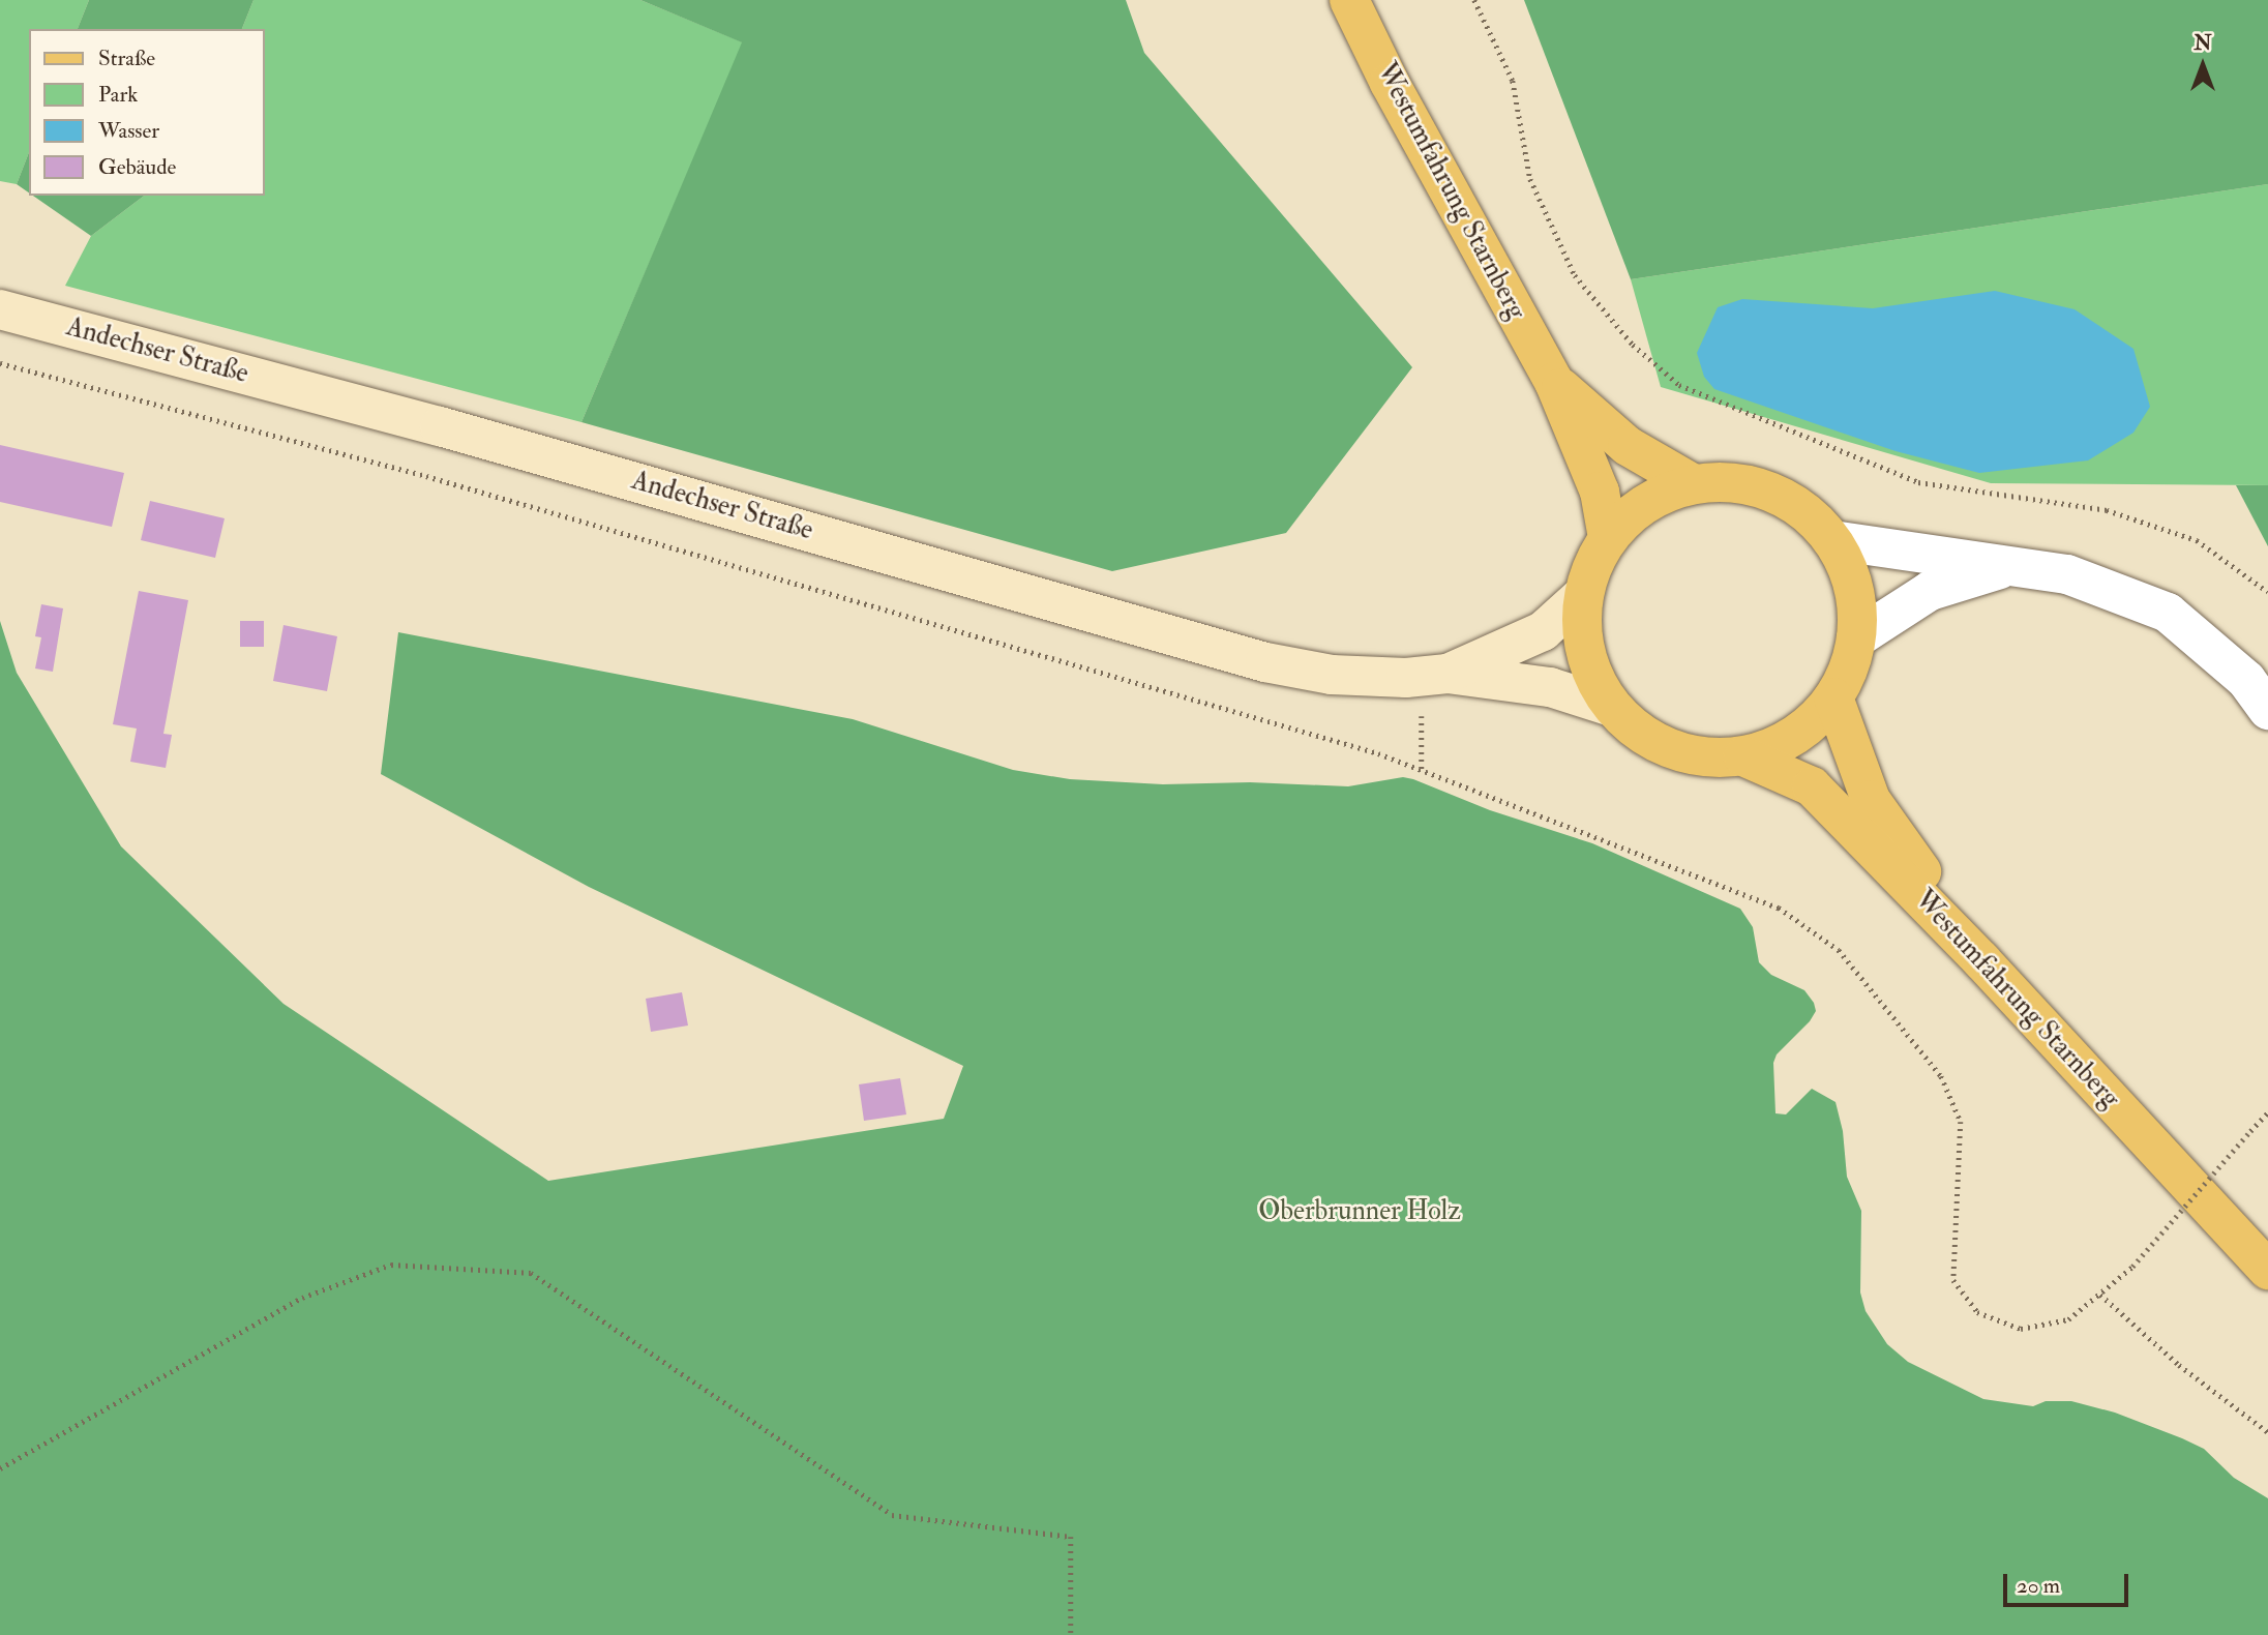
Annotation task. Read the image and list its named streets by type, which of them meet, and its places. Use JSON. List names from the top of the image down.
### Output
{
  "streets": {
    "main road": ["Westumfahrung Starnberg", "Andechser Straße"]
  },
  "parks": ["Oberbrunner Holz"],
  "legend": [
    "Straße",
    "Park",
    "Wasser",
    "Gebäude"
  ],
  "scale_bar": "20 m",
  "north": "top"
}
